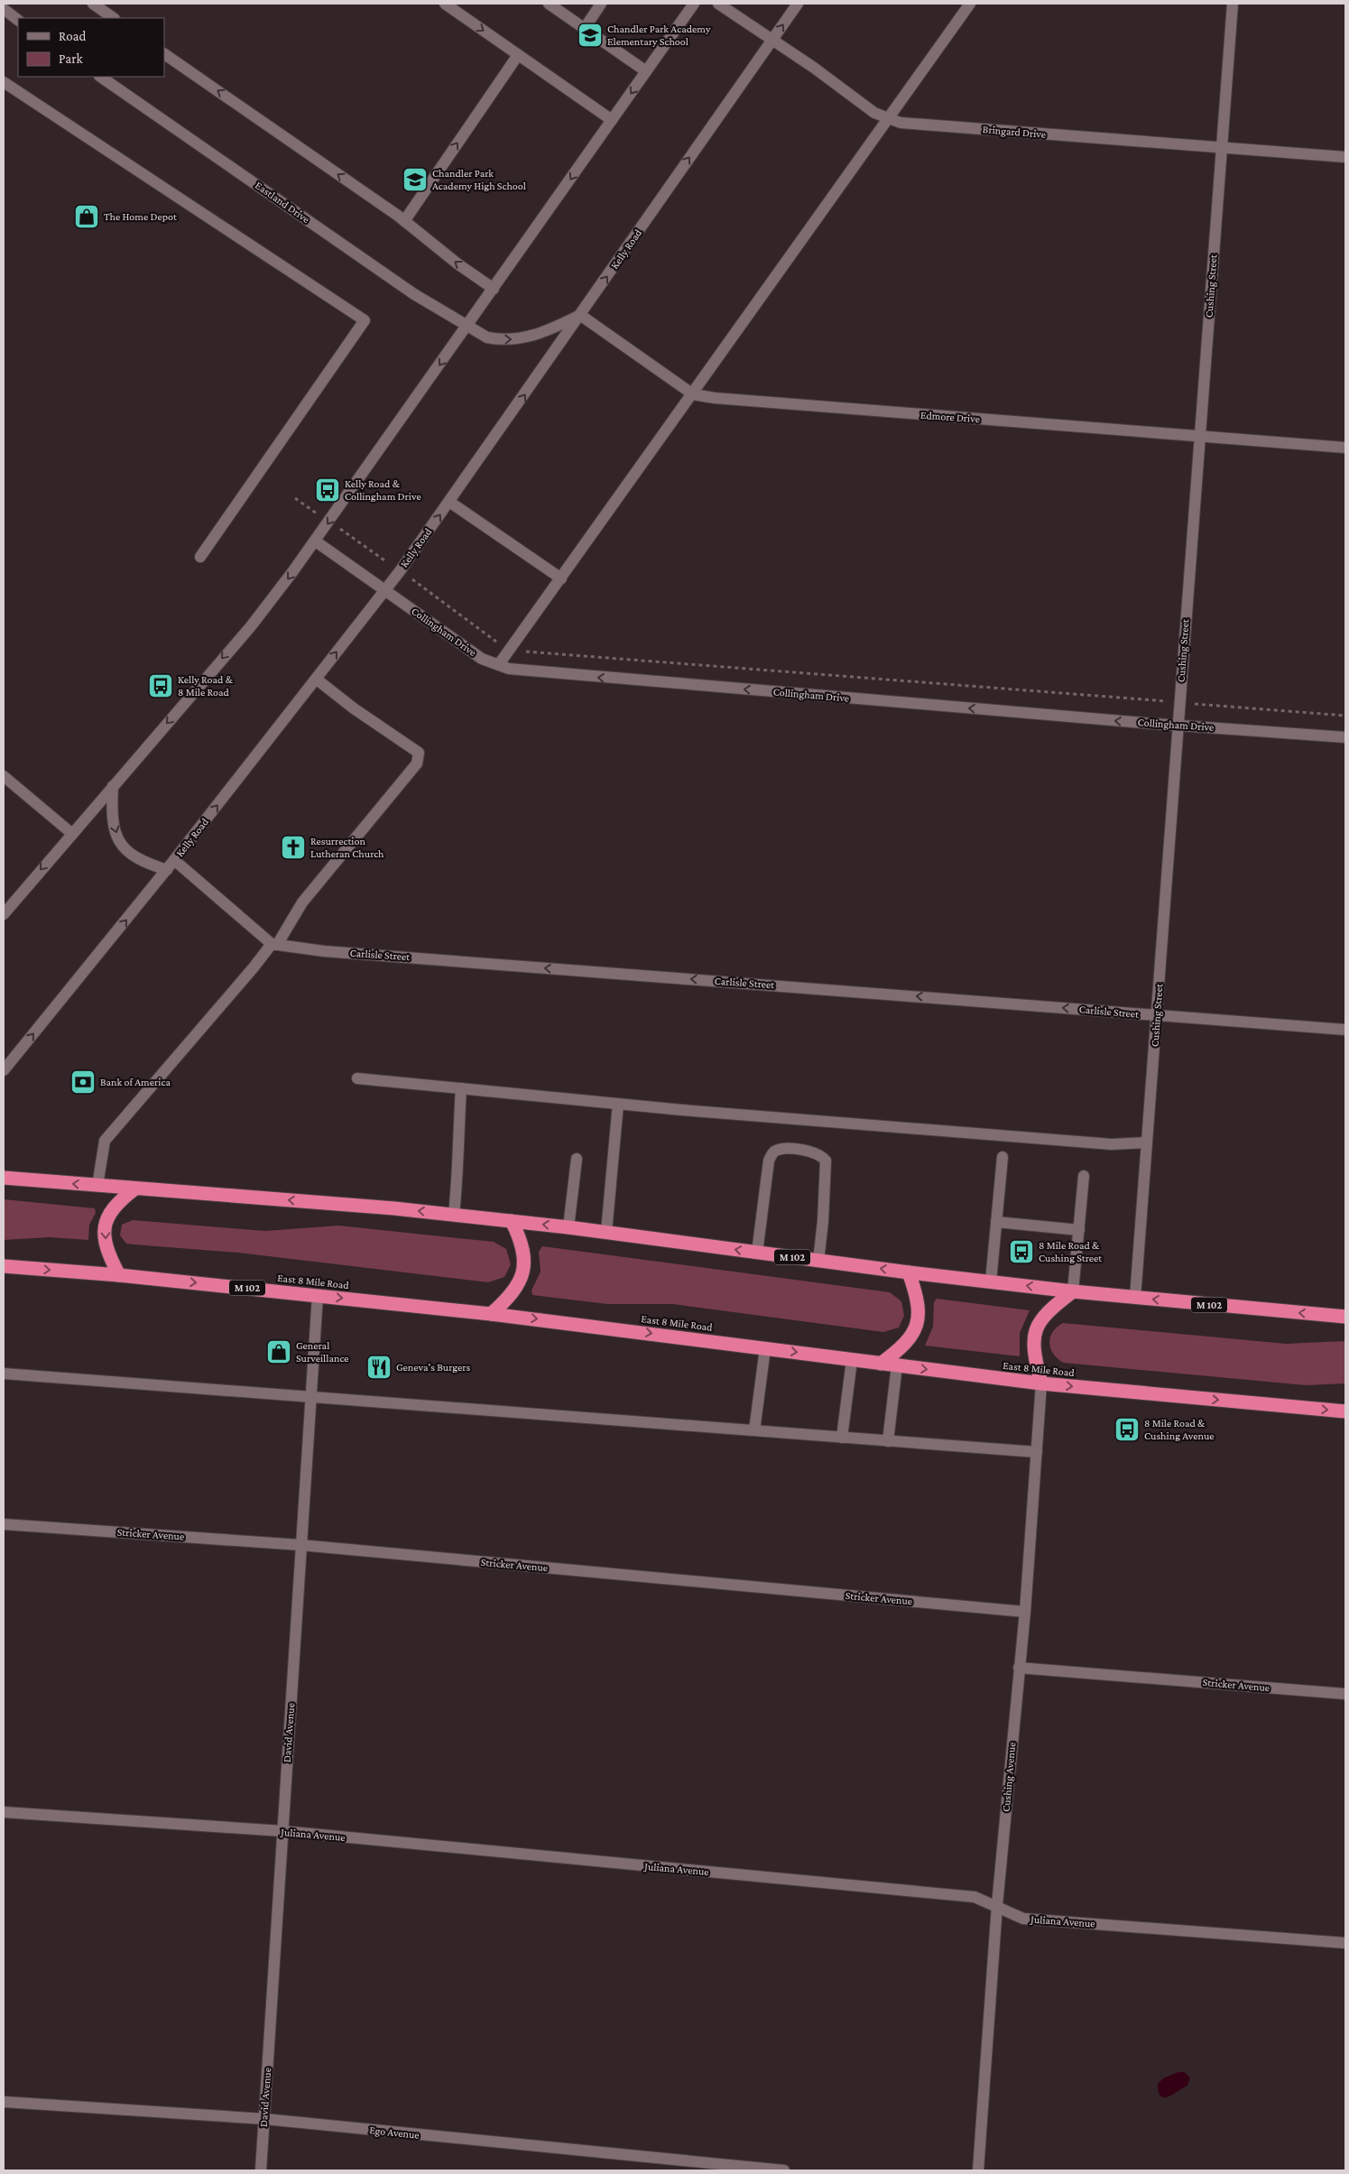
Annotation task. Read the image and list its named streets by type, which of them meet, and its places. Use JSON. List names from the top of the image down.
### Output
{
  "streets": {
    "highway": ["M 102", "East 8 Mile Road"],
    "street": [
      "Bringard Drive",
      "Eastland Drive",
      "Kelly Road",
      "Cushing Street",
      "Edmore Drive",
      "Collingham Drive",
      "Carlisle Street",
      "Stricker Avenue",
      "David Avenue",
      "Cushing Avenue",
      "Juliana Avenue",
      "Ego Avenue"
    ]
  },
  "crossings": [
    ["Bringard Drive", "Kelly Road"],
    ["Bringard Drive", "Cushing Street"],
    ["Eastland Drive", "Kelly Road"],
    ["Eastland Drive", "Edmore Drive"],
    ["Kelly Road", "Edmore Drive"],
    ["Kelly Road", "Collingham Drive"],
    ["Cushing Street", "Edmore Drive"],
    ["Cushing Street", "Collingham Drive"],
    ["Cushing Street", "Carlisle Street"],
    ["Cushing Street", "M 102"],
    ["East 8 Mile Road", "David Avenue"],
    ["East 8 Mile Road", "Cushing Avenue"],
    ["Stricker Avenue", "David Avenue"],
    ["Stricker Avenue", "Cushing Avenue"],
    ["David Avenue", "Juliana Avenue"],
    ["David Avenue", "Ego Avenue"],
    ["Cushing Avenue", "Juliana Avenue"]
  ],
  "one_way": ["Collingham Drive", "Carlisle Street"],
  "places": {
    "school or university": ["Chandler Park Academy Elementary School", "Chandler Park Academy High School"],
    "shop": ["The Home Depot", "General Surveillance"],
    "bus stop": [
      "Kelly Road & Collingham Drive",
      "Kelly Road & 8 Mile Road",
      "8 Mile Road & Cushing Street",
      "8 Mile Road & Cushing Avenue"
    ],
    "church": ["Resurrection Lutheran Church"],
    "bank": ["Bank of America"],
    "restaurant": ["Geneva's Burgers"]
  },
  "legend": ["Road", "Park"]
}
